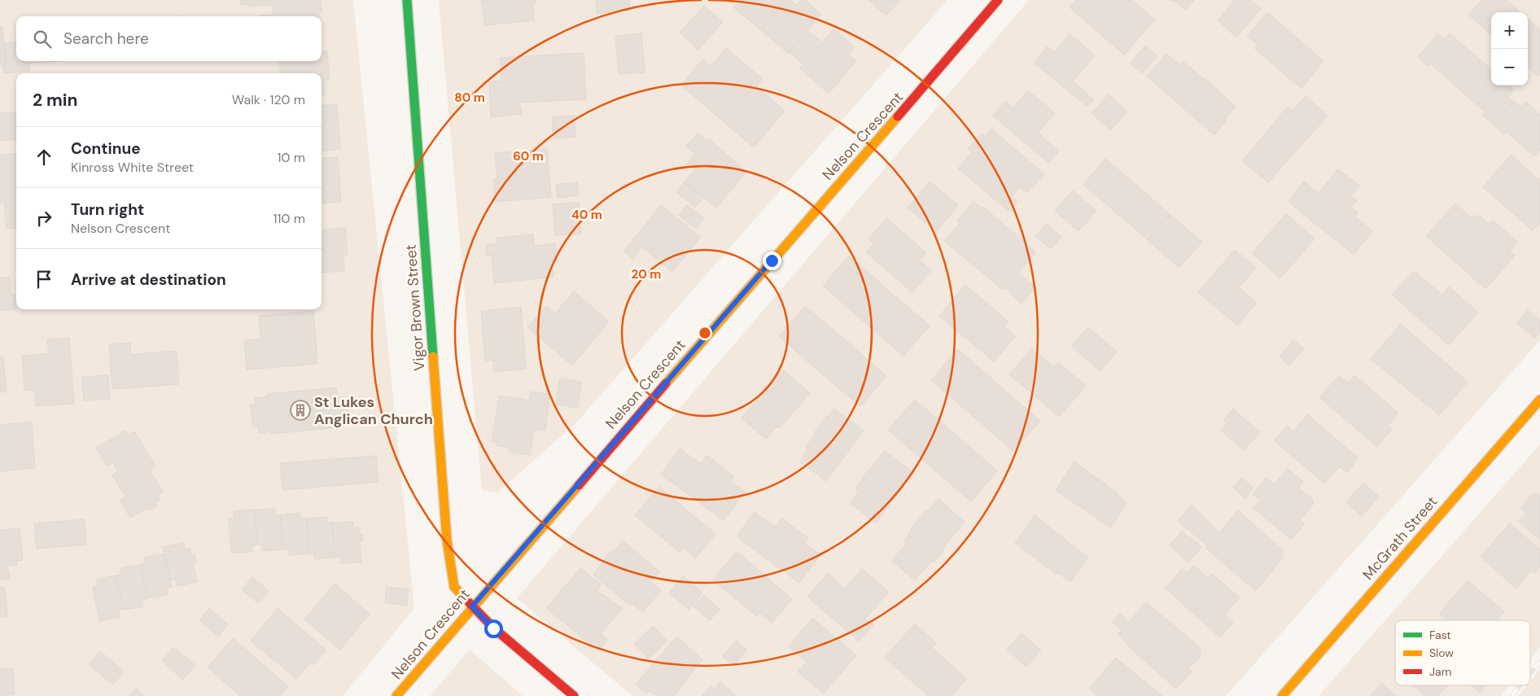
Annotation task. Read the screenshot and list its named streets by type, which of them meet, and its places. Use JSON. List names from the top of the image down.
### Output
{
  "streets": {
    "street": ["Nelson Crescent", "Vigor Brown Street", "McGrath Street"]
  },
  "crossings": [
    ["Nelson Crescent", "Vigor Brown Street"]
  ],
  "places": {
    "building": ["St Lukes Anglican Church"]
  },
  "legend": ["Fast", "Slow", "Jam"],
  "page": {
    "map_buttons": ["+", "−"],
    "search": "Search here",
    "heading": ["2 min", "Walk · 120 m"],
    "list": [
      ["Continue", "Kinross White Street", "10 m"],
      ["Turn right", "Nelson Crescent", "110 m"],
      "Arrive at destination"
    ]
  },
  "rings": [
    "80 m",
    "60 m",
    "40 m",
    "20 m"
  ]
}
